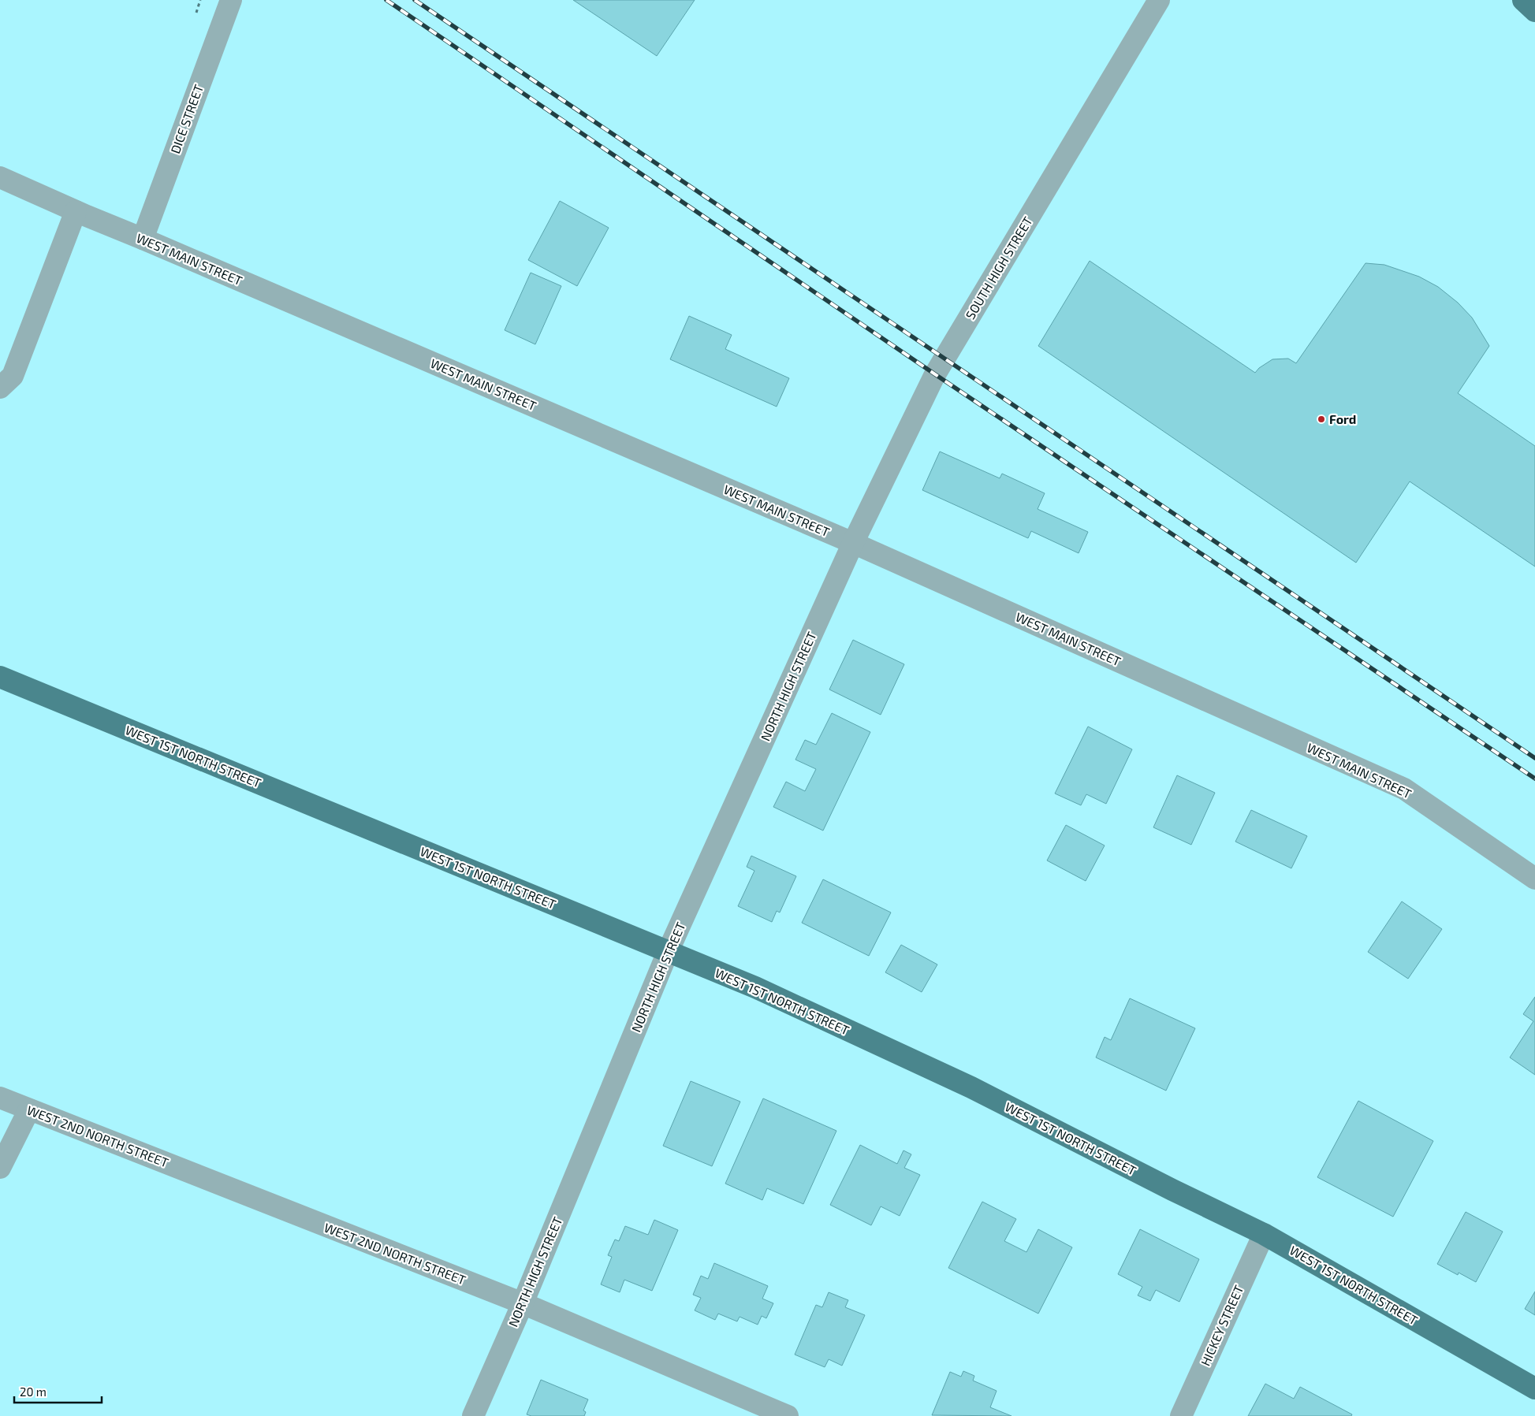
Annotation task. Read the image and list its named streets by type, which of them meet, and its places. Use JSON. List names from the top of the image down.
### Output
{
  "streets": {
    "main road": ["WEST 1ST NORTH STREET"],
    "street": [
      "DICE STREET",
      "WEST MAIN STREET",
      "SOUTH HIGH STREET",
      "NORTH HIGH STREET",
      "WEST 2ND NORTH STREET",
      "HICKEY STREET"
    ]
  },
  "crossings": [
    ["DICE STREET", "WEST MAIN STREET"],
    ["WEST MAIN STREET", "SOUTH HIGH STREET"],
    ["WEST MAIN STREET", "NORTH HIGH STREET"],
    ["SOUTH HIGH STREET", "NORTH HIGH STREET"],
    ["NORTH HIGH STREET", "WEST 1ST NORTH STREET"],
    ["NORTH HIGH STREET", "WEST 2ND NORTH STREET"],
    ["WEST 1ST NORTH STREET", "HICKEY STREET"]
  ],
  "places": ["Ford"],
  "scale_bar": "20 m"
}
